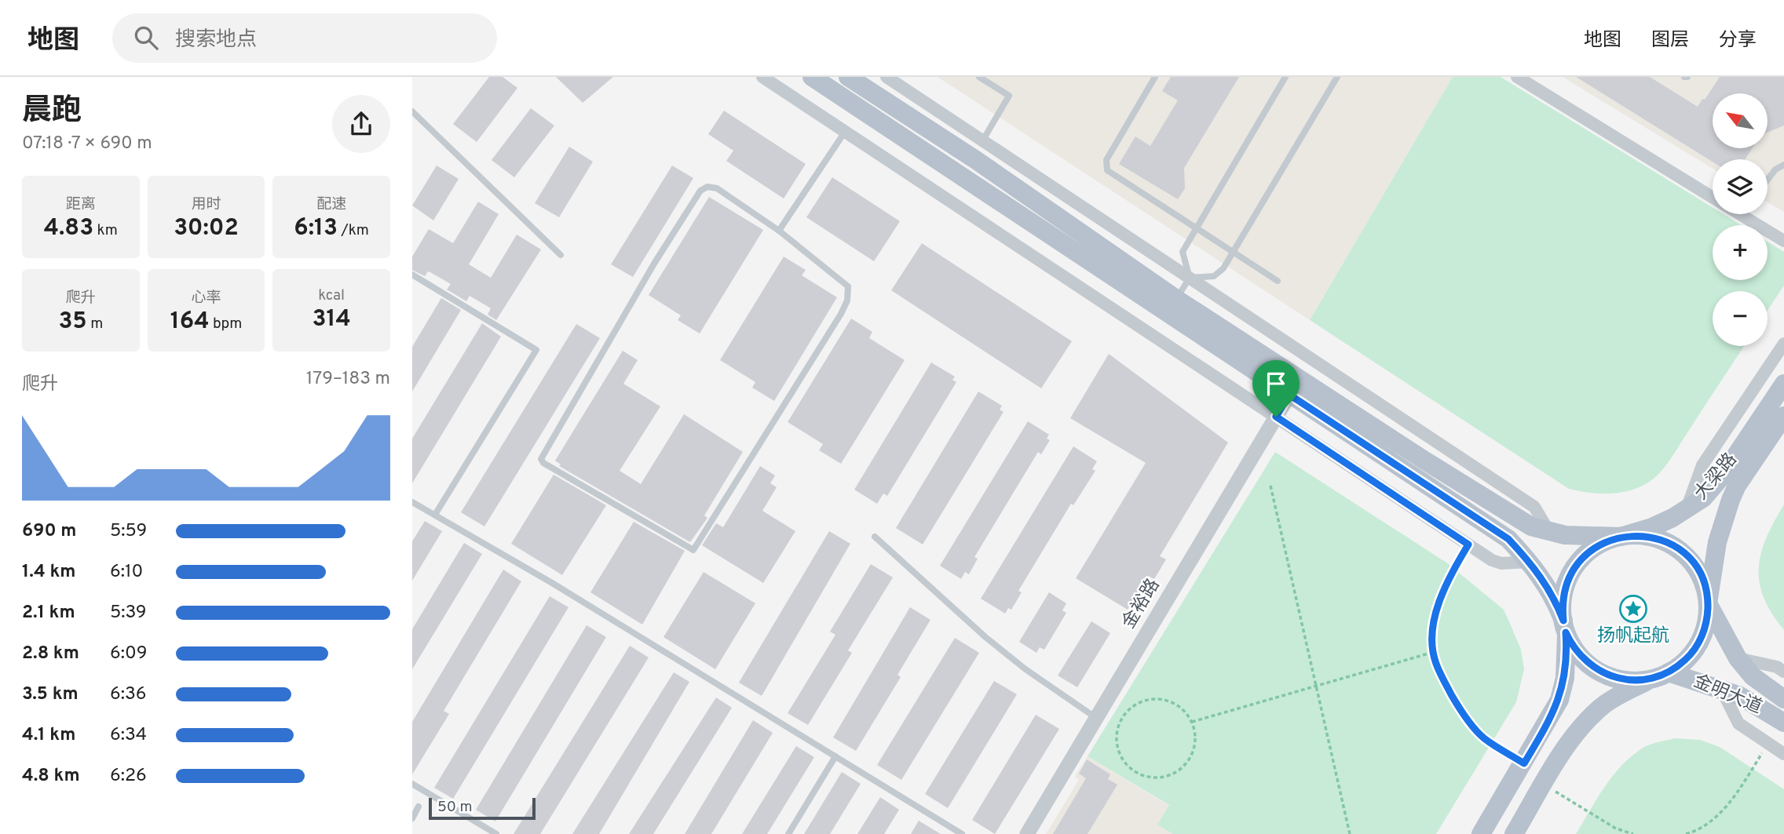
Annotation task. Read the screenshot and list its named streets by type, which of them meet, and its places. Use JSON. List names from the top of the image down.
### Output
{
  "streets": {
    "main road": ["大梁路", "金明大道"],
    "street": ["金裕路"]
  },
  "crossings": [
    ["大梁路", "金明大道"]
  ],
  "places": {
    "place": ["扬帆起航"]
  },
  "scale_bar": "50 m",
  "north": "top left",
  "page": {
    "header": "地图",
    "search": "搜索地点",
    "nav": ["地图", "图层", "分享"],
    "heading": ["晨跑", "07:18 · 7 × 690 m"],
    "map_buttons": ["+", "−"],
    "stats": [
      ["距离", "4.83 km"],
      ["用时", "30:02"],
      ["配速", "6:13 /km"],
      ["爬升", "35 m"],
      ["心率", "164 bpm"],
      ["kcal", "314"]
    ],
    "chart": ["爬升", "179–183 m"],
    "list": [
      {
        "name": "690 m",
        "note": "5:59"
      },
      {
        "name": "1.4 km",
        "note": "6:10"
      },
      {
        "name": "2.1 km",
        "note": "5:39"
      },
      {
        "name": "2.8 km",
        "note": "6:09"
      },
      {
        "name": "3.5 km",
        "note": "6:36"
      },
      {
        "name": "4.1 km",
        "note": "6:34"
      },
      {
        "name": "4.8 km",
        "note": "6:26"
      }
    ],
    "scale": "50 m"
  }
}
